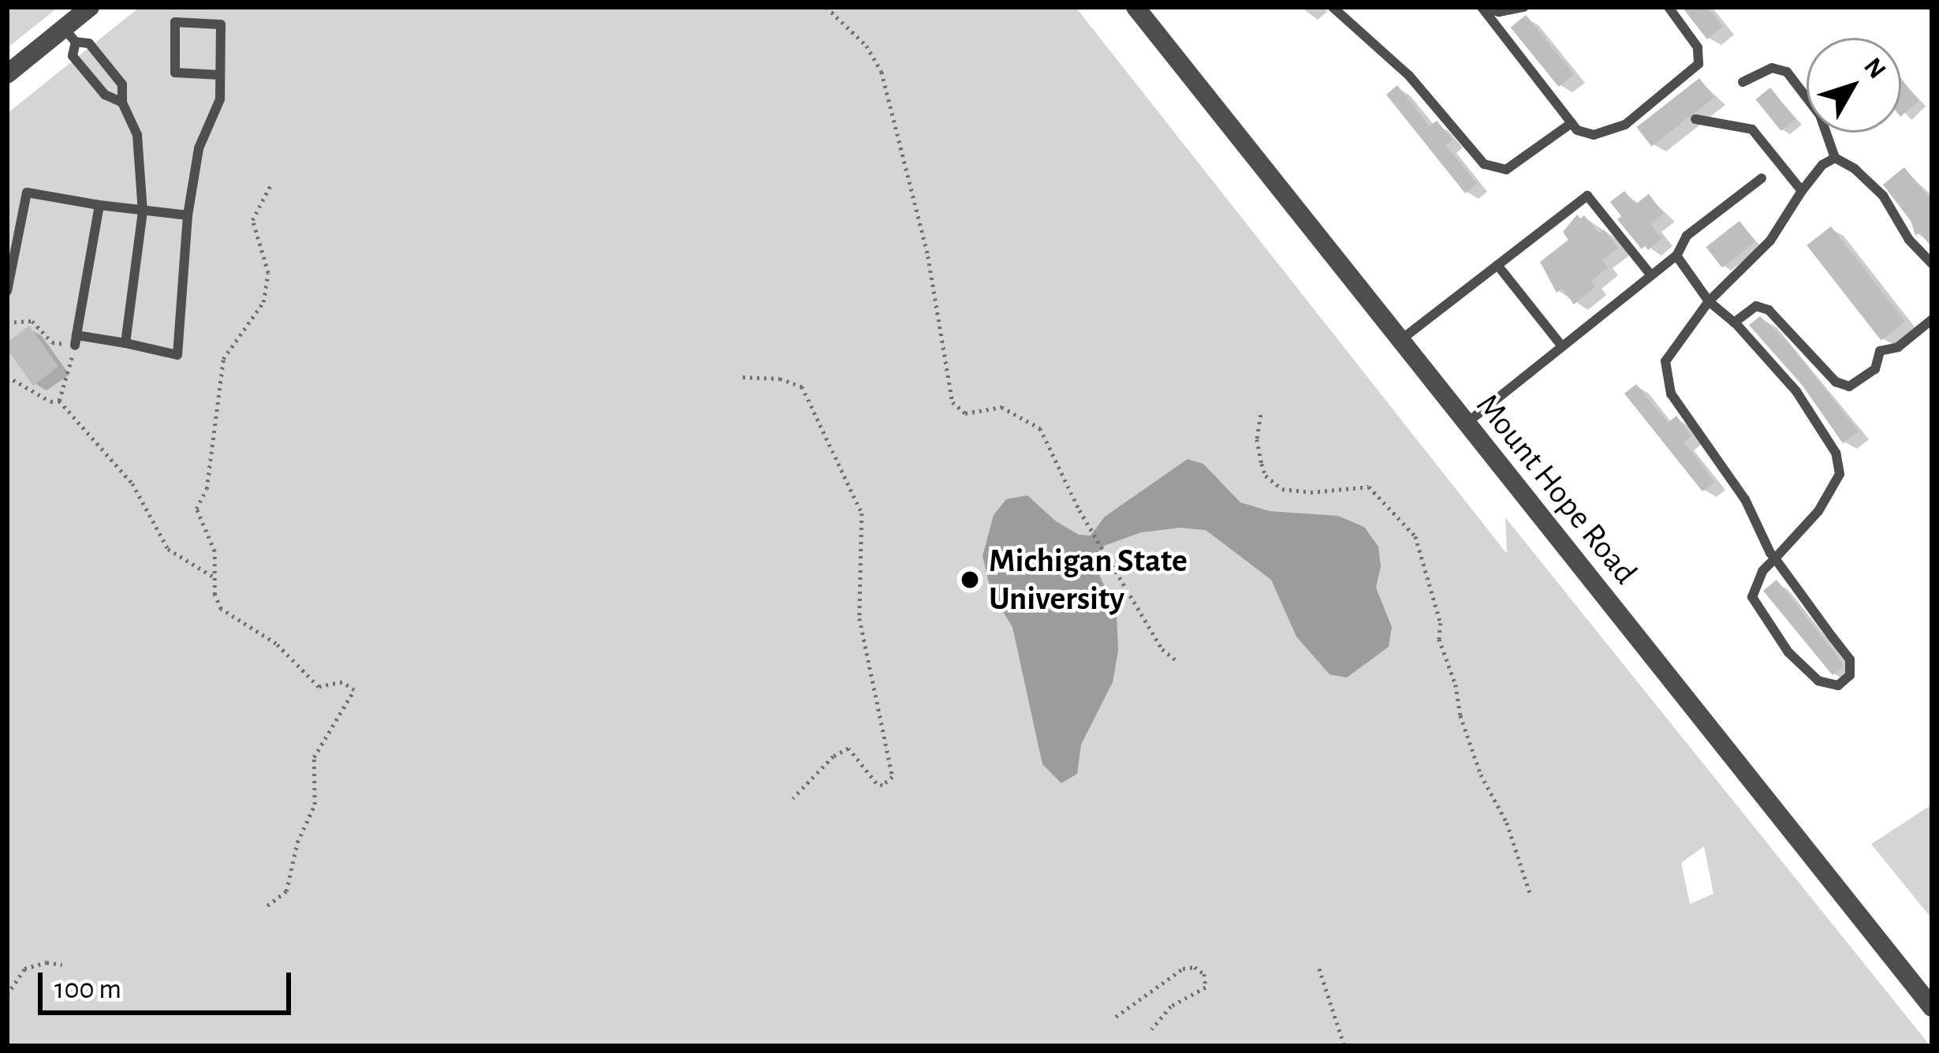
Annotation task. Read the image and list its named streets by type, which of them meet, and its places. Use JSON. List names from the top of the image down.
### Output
{
  "streets": {
    "street": ["Mount Hope Road"]
  },
  "places": ["Michigan State University"],
  "scale_bar": "100 m",
  "north": "top right"
}
